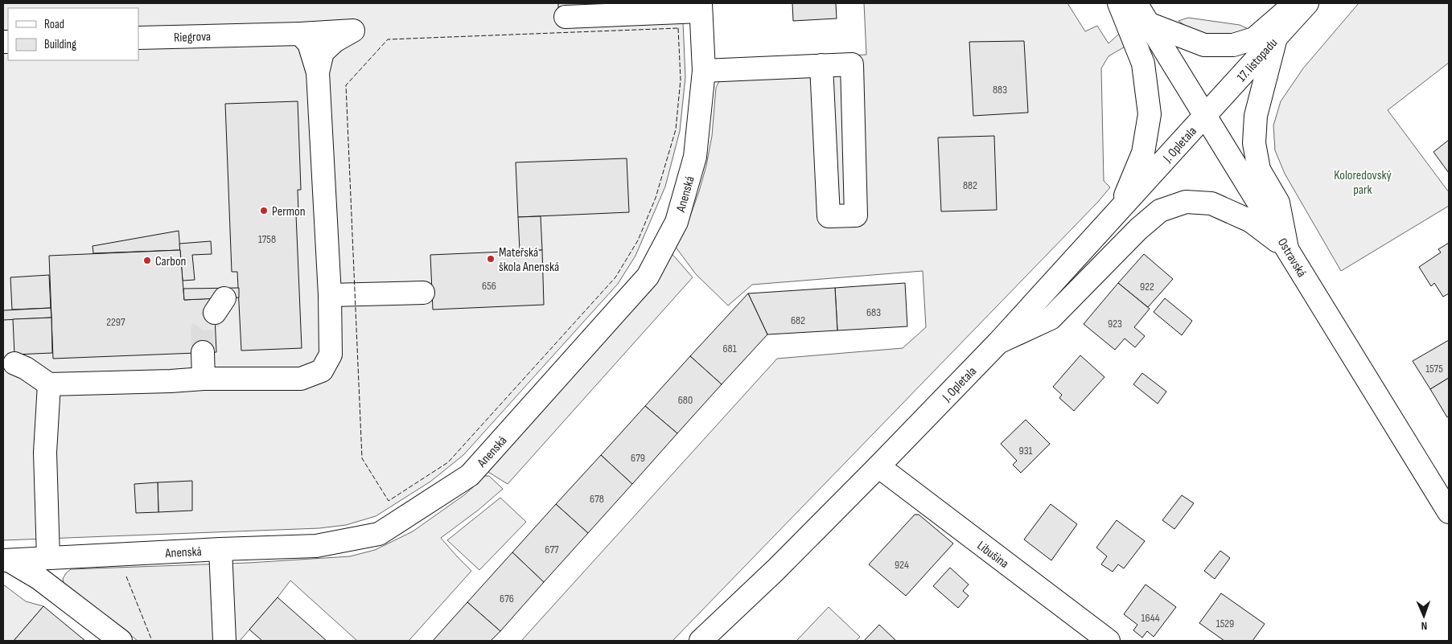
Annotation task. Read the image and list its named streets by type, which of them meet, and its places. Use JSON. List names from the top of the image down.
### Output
{
  "streets": {
    "street": [
      "Riegrova",
      "17. listopadu",
      "J. Opletala",
      "Anenská",
      "Ostravská",
      "Libušina"
    ]
  },
  "crossings": [
    ["17. listopadu", "J. Opletala"],
    ["17. listopadu", "Ostravská"],
    ["J. Opletala", "Ostravská"],
    ["J. Opletala", "Libušina"]
  ],
  "parks": ["Koloredovský park"],
  "places": ["Permon", "Mateřská škola Anenská", "Carbon"],
  "house_numbers": [
    "883",
    "882",
    "1758",
    "656",
    "922",
    "683",
    "682",
    "2297",
    "923",
    "681",
    "1575",
    "680",
    "931",
    "679",
    "678",
    "677",
    "924",
    "676",
    "1644",
    "1529"
  ],
  "legend": ["Road", "Building"],
  "north": "bottom"
}
